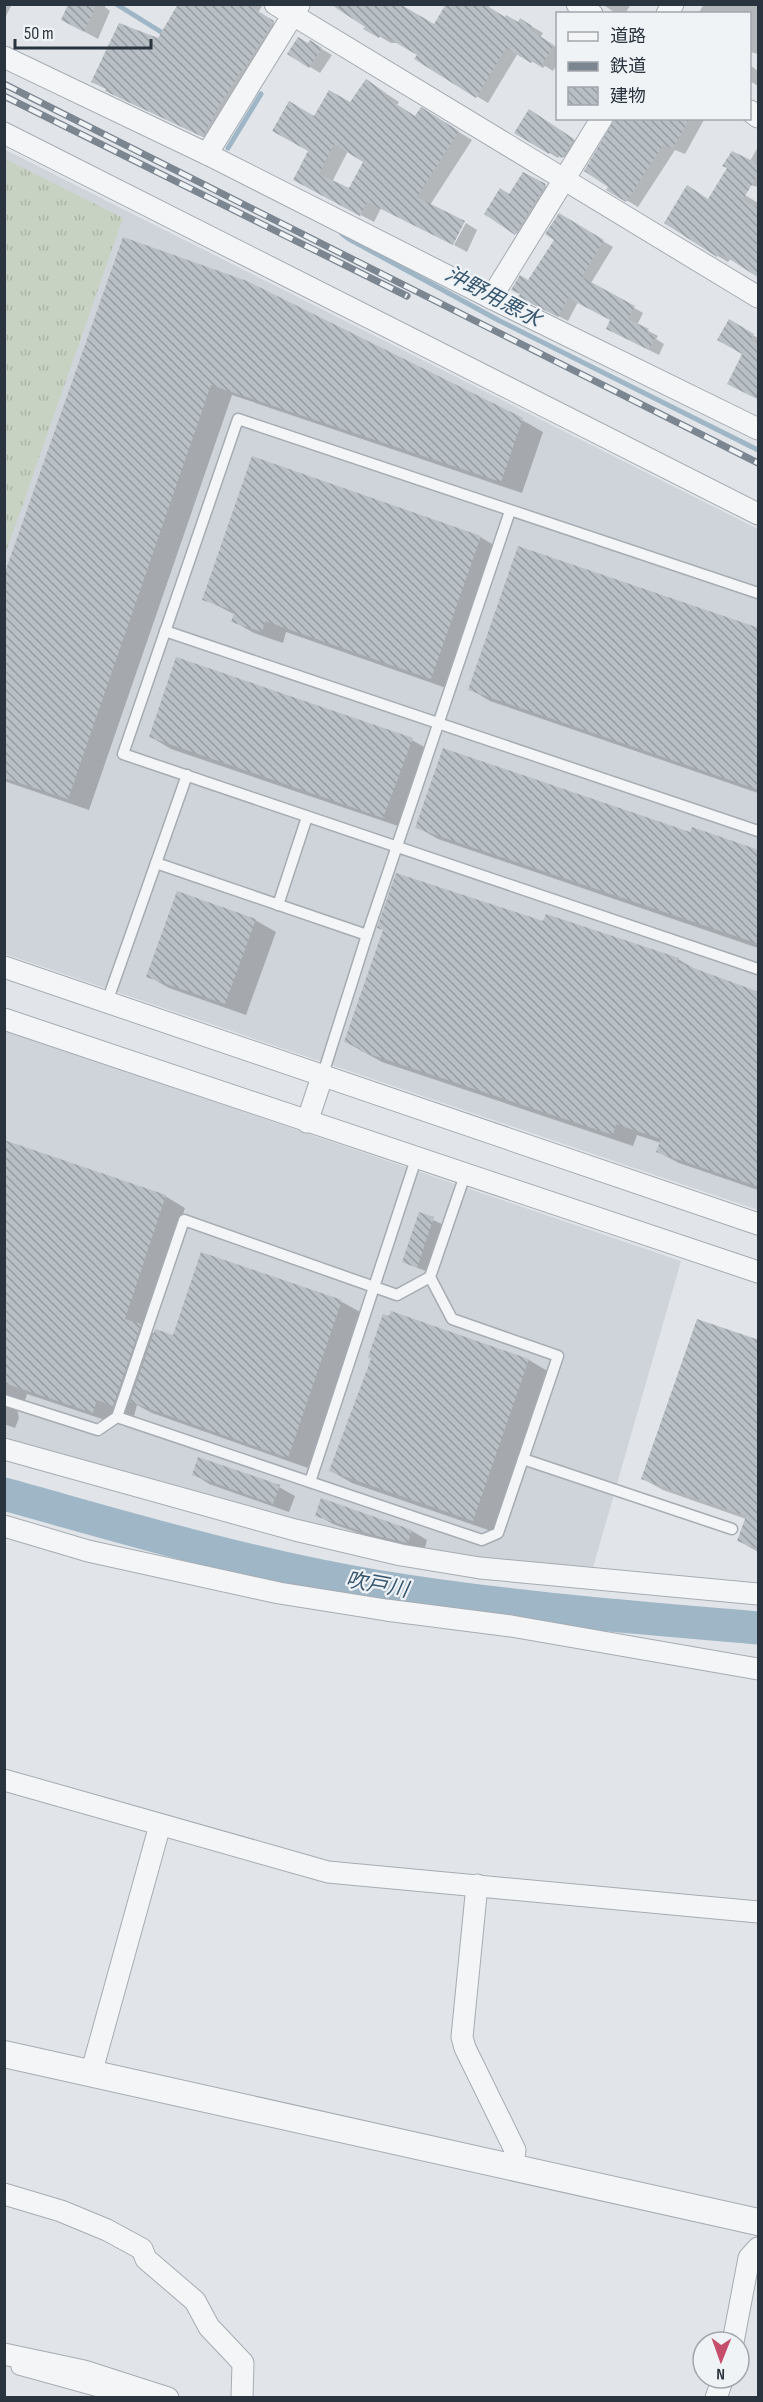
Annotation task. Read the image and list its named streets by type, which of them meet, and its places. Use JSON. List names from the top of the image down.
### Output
{
  "water": ["沖野用悪水", "吹戸川"],
  "legend": ["道路", "鉄道", "建物"],
  "scale_bar": "50 m",
  "north": "bottom"
}
